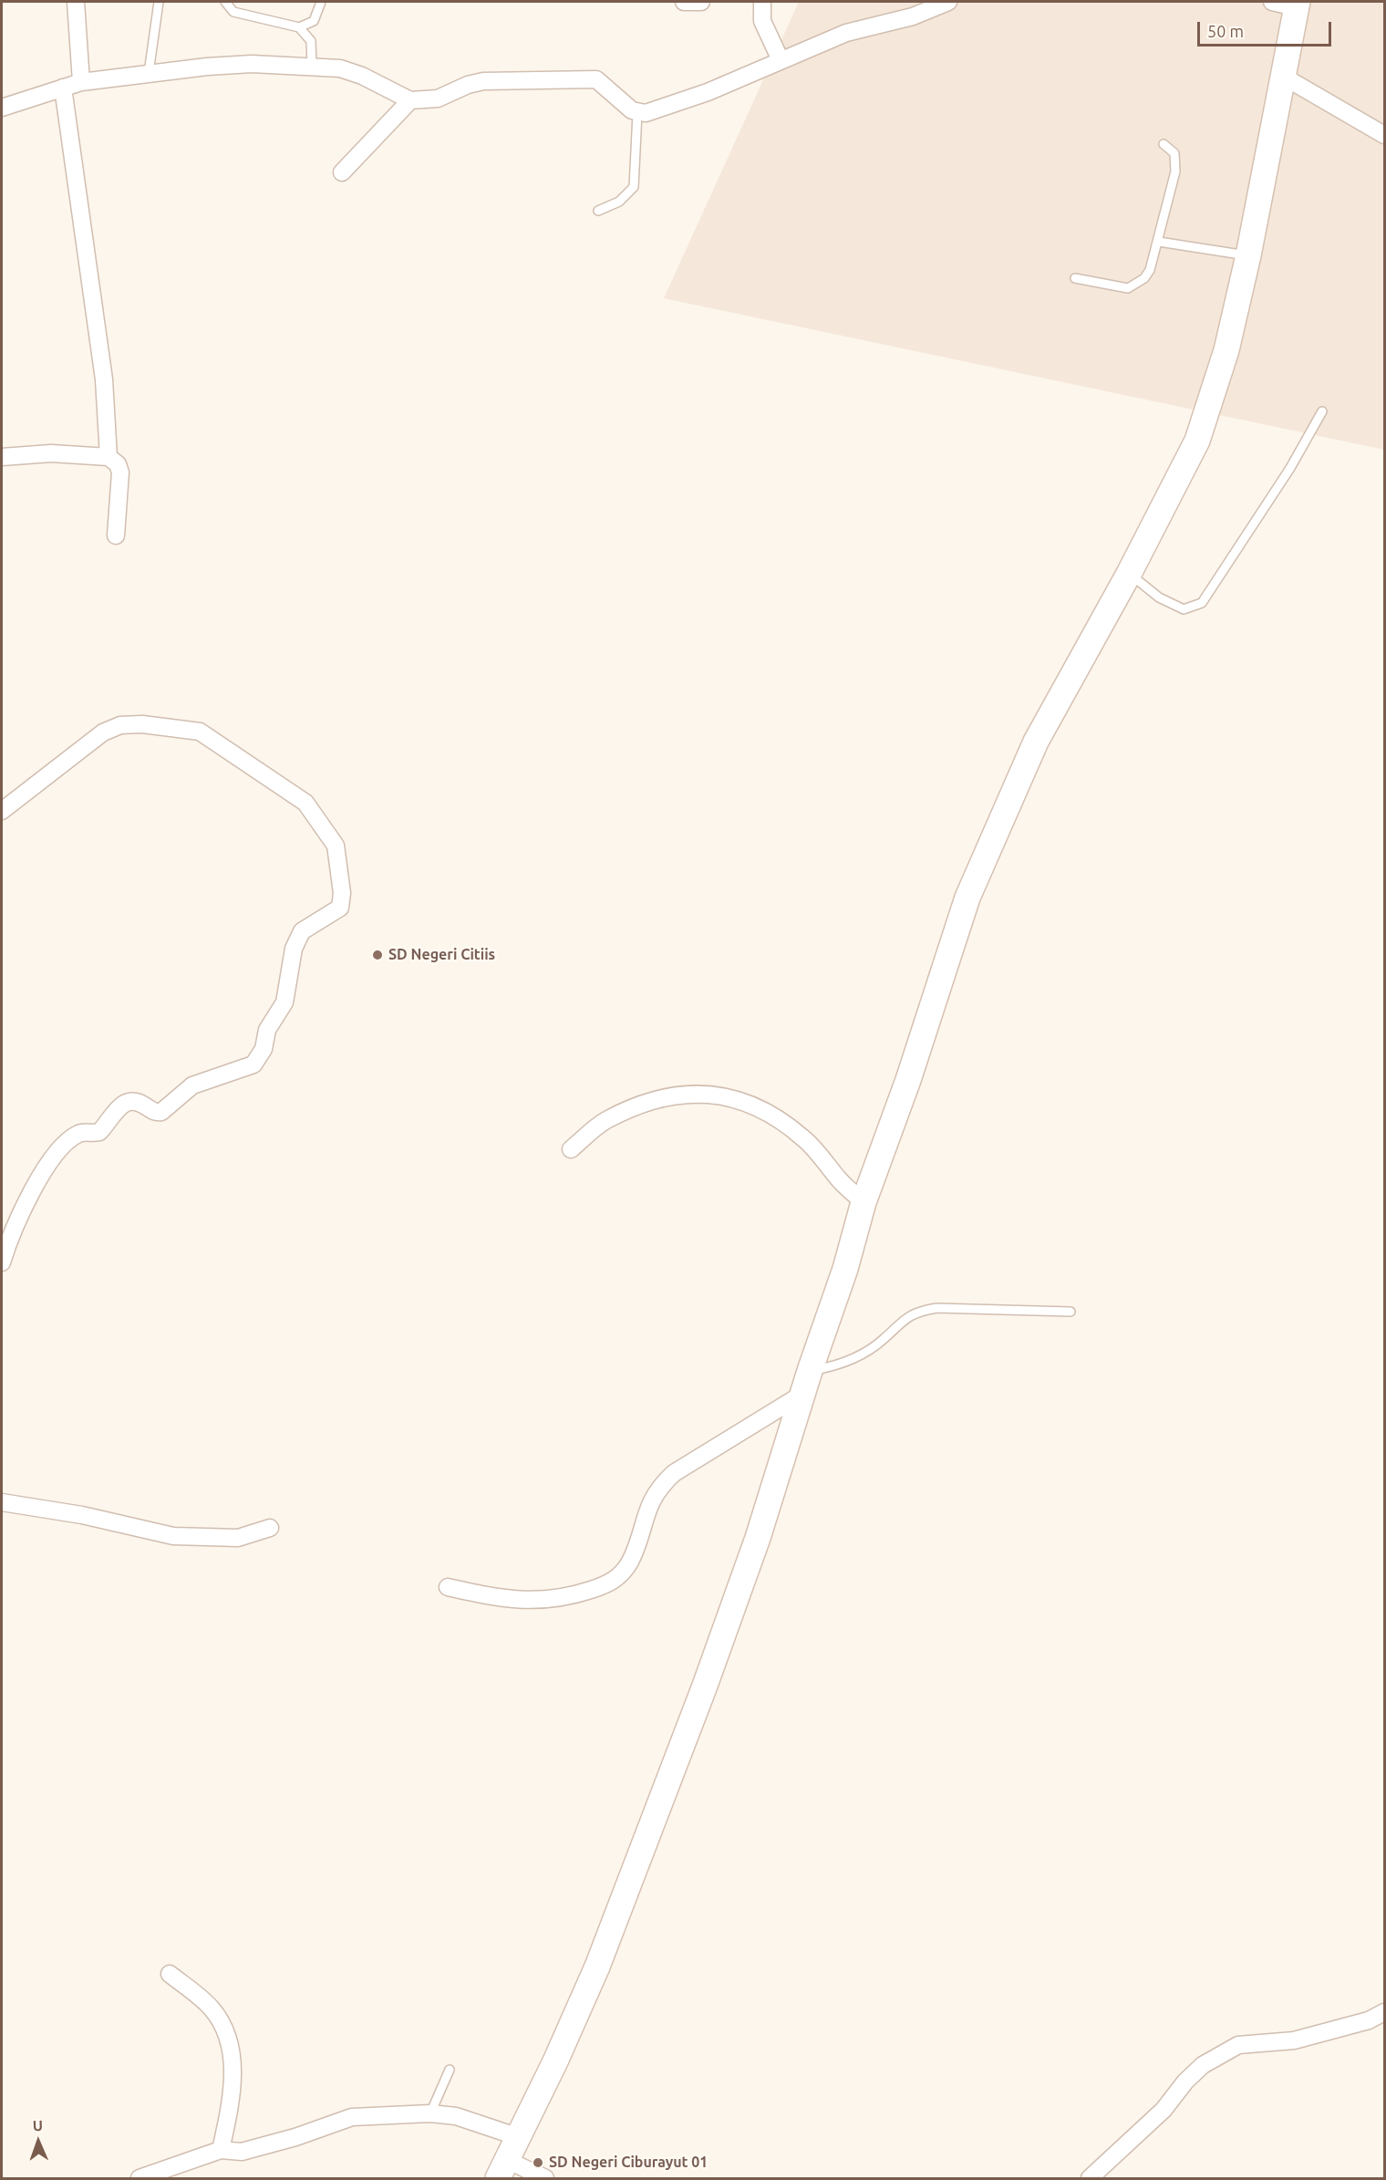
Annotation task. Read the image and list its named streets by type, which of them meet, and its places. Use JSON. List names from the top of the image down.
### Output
{
  "places": ["SD Negeri Citiis", "SD Negeri Ciburayut 01"],
  "scale_bar": "50 m",
  "north": "top"
}
